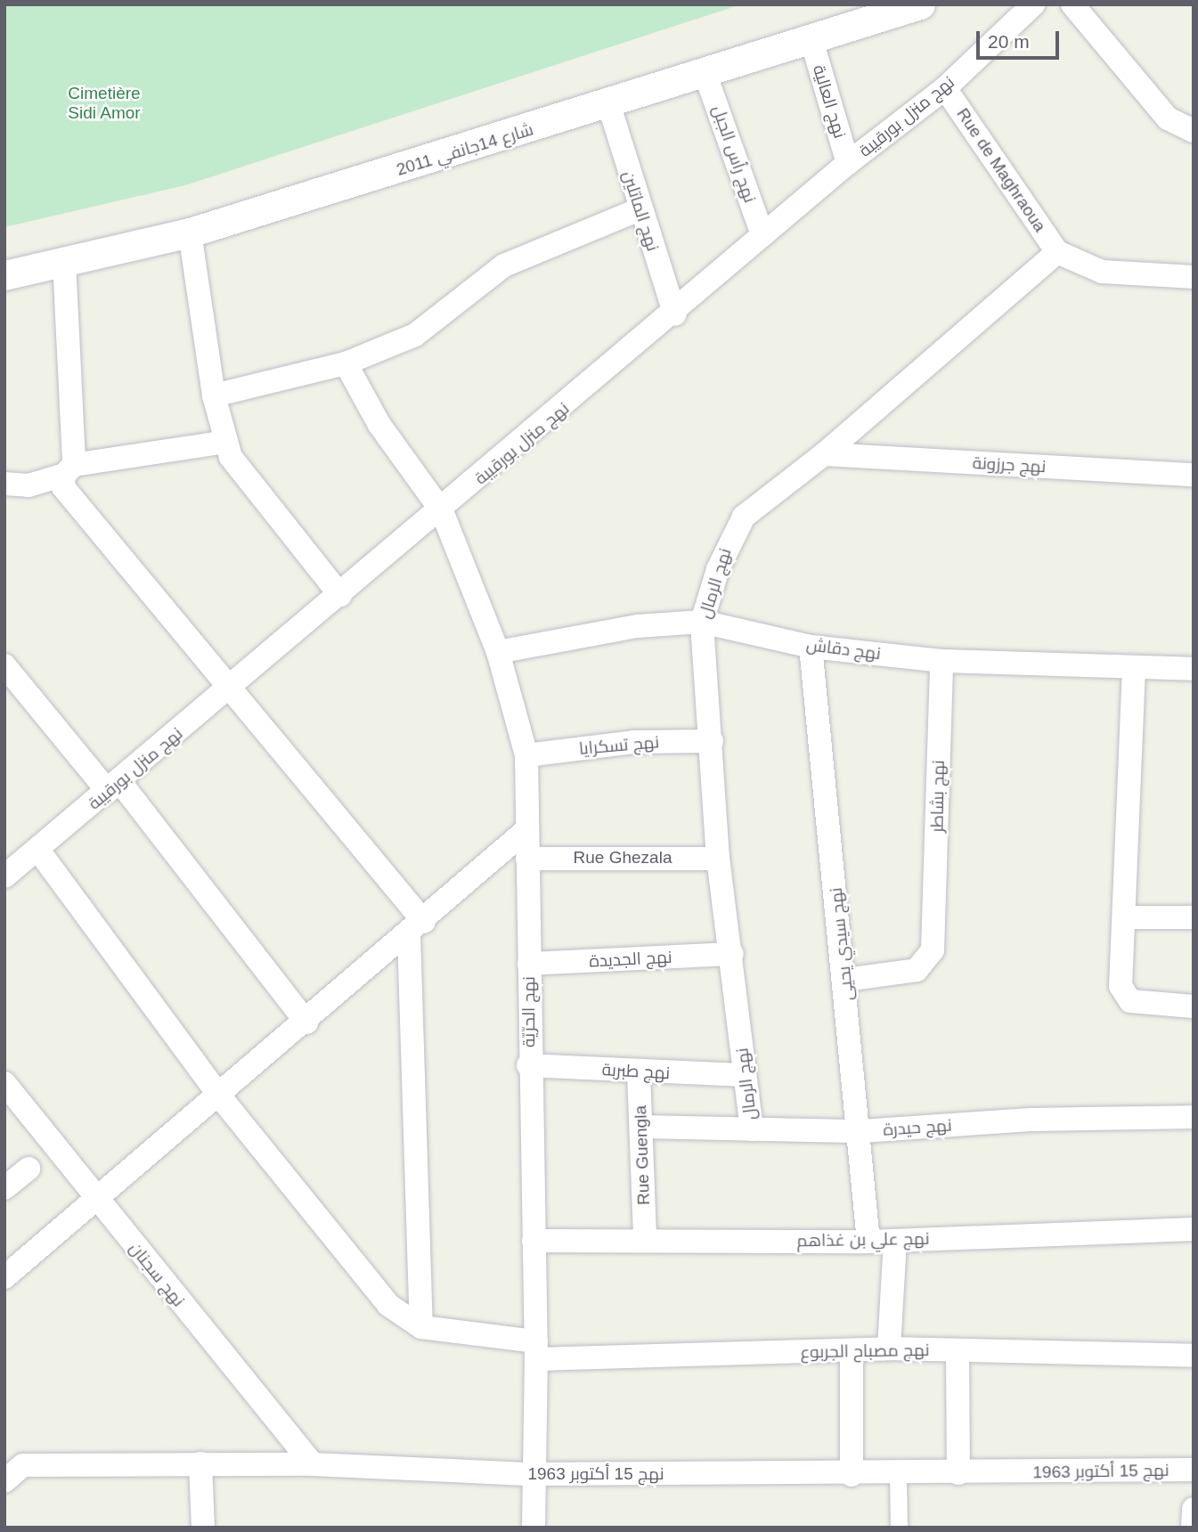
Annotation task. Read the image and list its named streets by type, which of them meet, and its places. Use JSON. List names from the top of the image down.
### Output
{
  "streets": {
    "street": [
      "نهج العالية",
      "نهج منزل بورقيبة",
      "شارع 14جانفي 2011",
      "نهج رأس الجبل",
      "Rue de Maghraoua",
      "نهج الماتلين",
      "نهج جرزونة",
      "نهج الرمال",
      "نهج دقاش",
      "نهج تسكرايا",
      "نهج بشاطر",
      "Rue Ghezala",
      "نهج سيدي يحيى",
      "نهج الجديدة",
      "نهج الحرّيّة",
      "نهج طبربة",
      "نهج حيدرة",
      "Rue Guengla",
      "نهج علي بن غذاهم",
      "نهج سجنان",
      "نهج مصباح الجربوع",
      "نهج 15 أكتوبر 1963"
    ]
  },
  "crossings": [
    ["نهج العالية", "نهج منزل بورقيبة"],
    ["نهج العالية", "شارع 14جانفي 2011"],
    ["نهج منزل بورقيبة", "نهج رأس الجبل"],
    ["نهج منزل بورقيبة", "Rue de Maghraoua"],
    ["نهج منزل بورقيبة", "نهج الماتلين"],
    ["نهج منزل بورقيبة", "نهج الحرّيّة"],
    ["شارع 14جانفي 2011", "نهج رأس الجبل"],
    ["شارع 14جانفي 2011", "نهج الماتلين"],
    ["Rue de Maghraoua", "نهج الرمال"],
    ["نهج جرزونة", "نهج الرمال"],
    ["نهج الرمال", "نهج دقاش"],
    ["نهج الرمال", "نهج تسكرايا"],
    ["نهج الرمال", "Rue Ghezala"],
    ["نهج الرمال", "نهج الجديدة"],
    ["نهج الرمال", "نهج طبربة"],
    ["نهج الرمال", "نهج حيدرة"],
    ["نهج دقاش", "نهج بشاطر"],
    ["نهج دقاش", "نهج سيدي يحيى"],
    ["نهج دقاش", "نهج الحرّيّة"],
    ["نهج تسكرايا", "نهج الحرّيّة"],
    ["نهج بشاطر", "نهج سيدي يحيى"],
    ["Rue Ghezala", "نهج الحرّيّة"],
    ["نهج سيدي يحيى", "نهج حيدرة"],
    ["نهج سيدي يحيى", "نهج علي بن غذاهم"],
    ["نهج الجديدة", "نهج الحرّيّة"],
    ["نهج الحرّيّة", "نهج طبربة"],
    ["نهج الحرّيّة", "نهج علي بن غذاهم"],
    ["نهج الحرّيّة", "نهج مصباح الجربوع"],
    ["نهج الحرّيّة", "نهج 15 أكتوبر 1963"],
    ["نهج طبربة", "Rue Guengla"],
    ["نهج حيدرة", "Rue Guengla"],
    ["Rue Guengla", "نهج علي بن غذاهم"],
    ["نهج سجنان", "نهج 15 أكتوبر 1963"]
  ],
  "parks": ["Cimetière Sidi Amor"],
  "scale_bar": "20 m"
}
